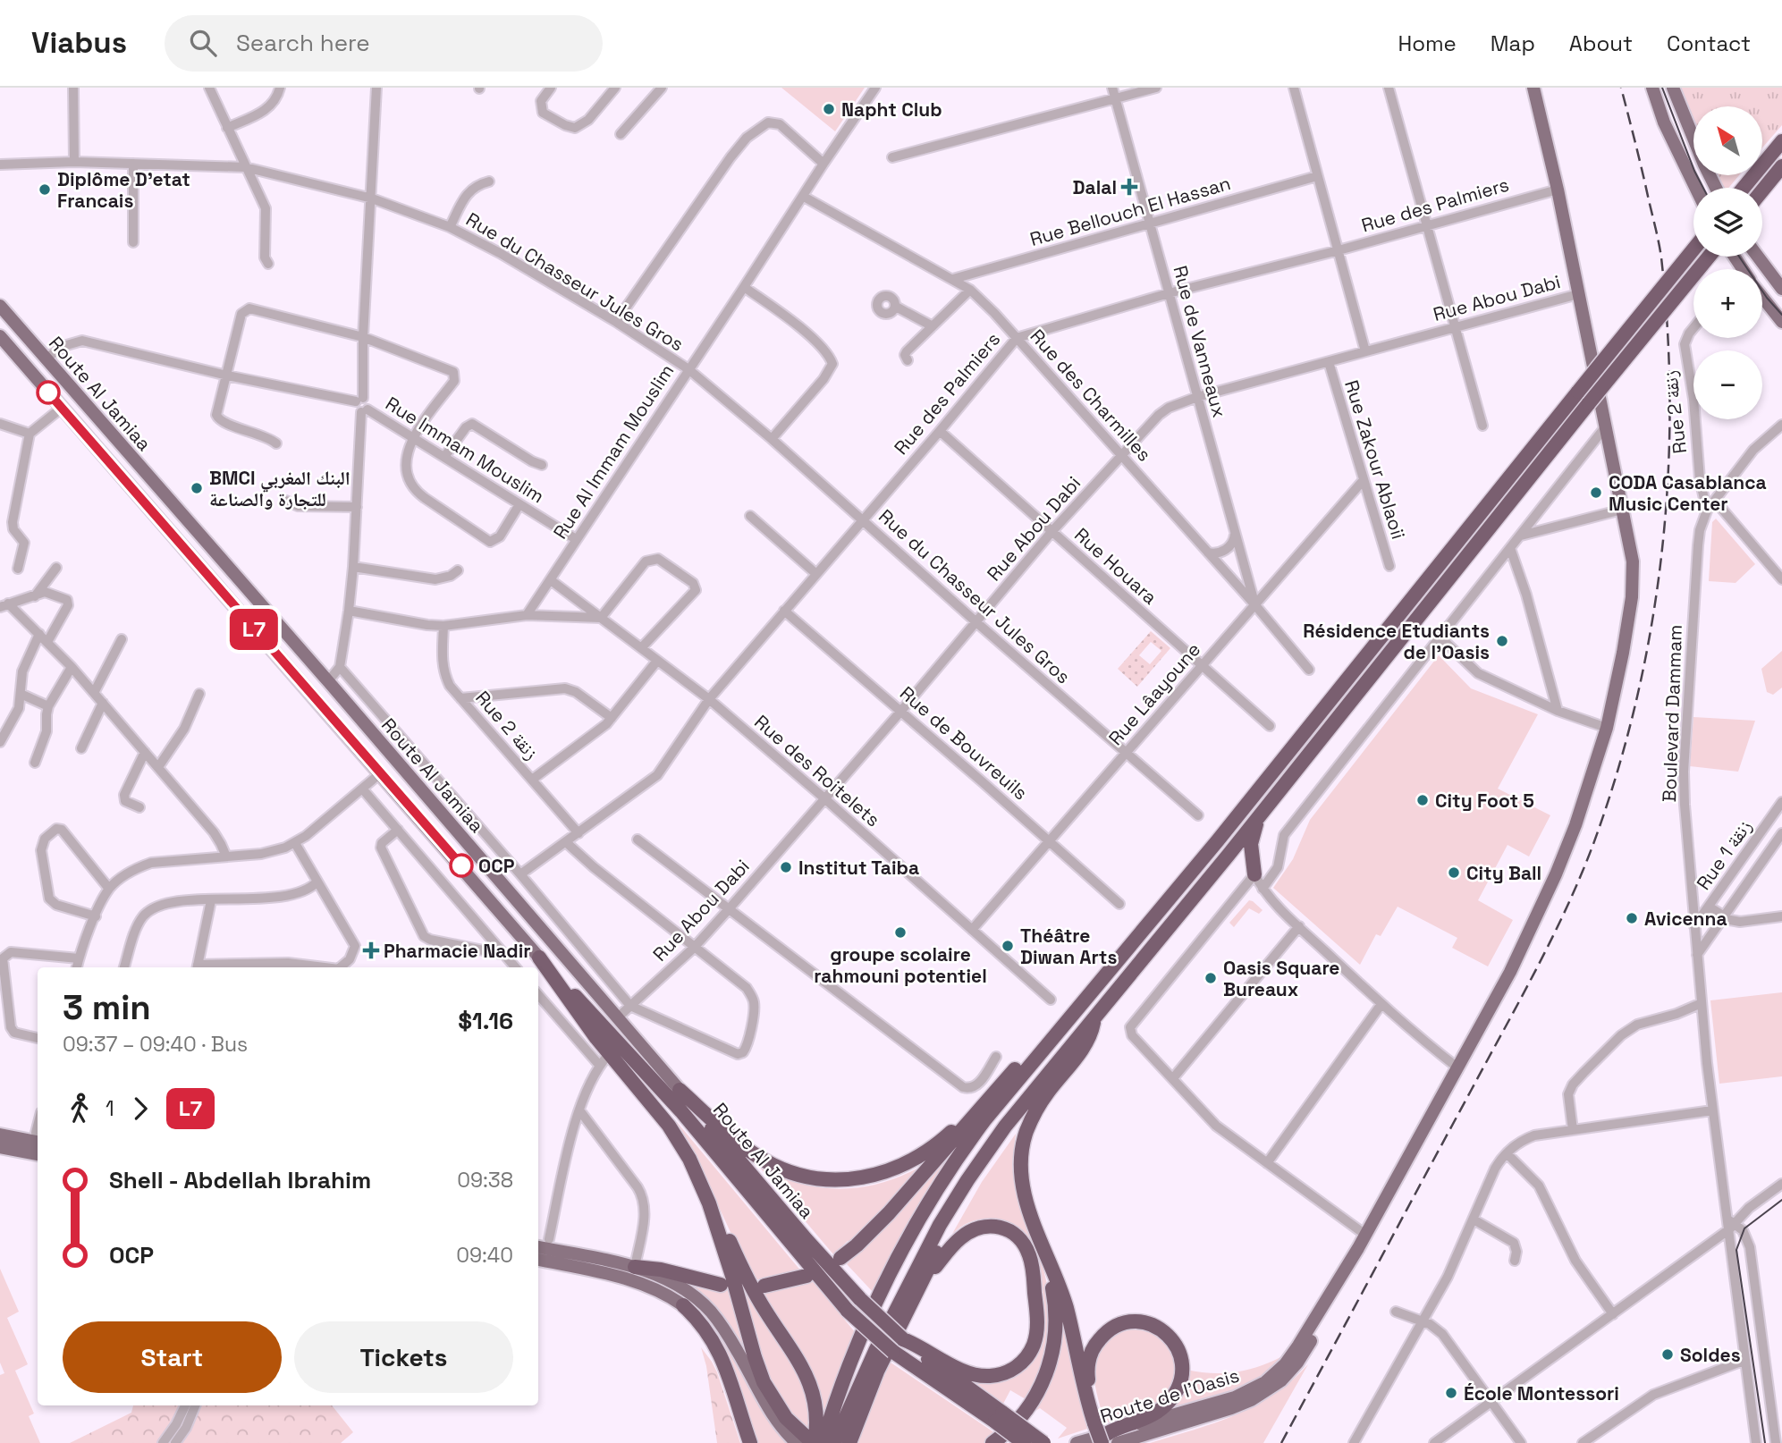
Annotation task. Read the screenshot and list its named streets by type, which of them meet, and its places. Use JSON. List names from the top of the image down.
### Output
{
  "streets": {
    "highway": ["Route Al Jamiaa"],
    "main road": ["Route de l'Oasis"],
    "street": [
      "Rue des Palmiers",
      "Rue Bellouch El Hassan",
      "Rue du Chasseur Jules Gros",
      "Rue Abou Dabi",
      "Rue de Vanneaux",
      "Rue des Charmilles",
      "Rue 2 زنقة",
      "Rue Immam Mouslim",
      "Rue Al Immam Mouslim",
      "Rue Zakour Ablaoii",
      "Rue Houara",
      "Rue Lâayoune",
      "Boulevard Dammam",
      "Rue de Bouvreuils",
      "Rue des Roitelets",
      "Rue 1 زنقة"
    ]
  },
  "crossings": [
    ["Rue des Palmiers", "Rue du Chasseur Jules Gros"],
    ["Rue des Palmiers", "Rue de Vanneaux"],
    ["Rue des Palmiers", "Rue des Charmilles"],
    ["Rue des Palmiers", "Rue 2 زنقة"],
    ["Rue des Palmiers", "Rue Houara"],
    ["Rue des Palmiers", "Rue de Bouvreuils"],
    ["Rue des Palmiers", "Rue des Roitelets"],
    ["Rue Bellouch El Hassan", "Rue de Vanneaux"],
    ["Rue Bellouch El Hassan", "Rue des Charmilles"],
    ["Rue du Chasseur Jules Gros", "Rue Abou Dabi"],
    ["Rue du Chasseur Jules Gros", "Rue Al Immam Mouslim"],
    ["Rue du Chasseur Jules Gros", "Rue Lâayoune"],
    ["Rue Abou Dabi", "Rue de Vanneaux"],
    ["Rue Abou Dabi", "Route Al Jamiaa"],
    ["Rue Abou Dabi", "Rue des Charmilles"],
    ["Rue Abou Dabi", "Rue Zakour Ablaoii"],
    ["Rue Abou Dabi", "Rue Houara"],
    ["Rue Abou Dabi", "Rue de Bouvreuils"],
    ["Rue Abou Dabi", "Rue des Roitelets"],
    ["Rue de Vanneaux", "Rue des Charmilles"],
    ["Rue de Vanneaux", "Rue Lâayoune"],
    ["Rue des Charmilles", "Rue Al Immam Mouslim"],
    ["Rue des Charmilles", "Rue Lâayoune"],
    ["Rue 2 زنقة", "Boulevard Dammam"],
    ["Rue Immam Mouslim", "Rue Al Immam Mouslim"],
    ["Rue Al Immam Mouslim", "Rue des Roitelets"],
    ["Rue Zakour Ablaoii", "Rue Lâayoune"],
    ["Rue Houara", "Rue Lâayoune"],
    ["Rue Lâayoune", "Rue de Bouvreuils"],
    ["Rue Lâayoune", "Rue des Roitelets"],
    ["Boulevard Dammam", "Rue 1 زنقة"]
  ],
  "places": {
    "other": [
      "Napht Club",
      "Diplôme D'etat Francais",
      "BMCI البنك المغربي للتجارة والصناعة",
      "CODA Casablanca Music Center",
      "Résidence Etudiants de l'Oasis",
      "City Foot 5",
      "OCP",
      "Institut Taiba",
      "City Ball",
      "Avicenna",
      "groupe scolaire rahmouni potentiel",
      "Théâtre Diwan Arts",
      "Oasis Square Bureaux",
      "Soldes",
      "École Montessori"
    ],
    "health": ["Dalal", "Pharmacie Nadir"]
  },
  "lines": ["bus line L7"],
  "north": "top left",
  "page": {
    "header": "Viabus",
    "search": "Search here",
    "nav": [
      "Home",
      "Map",
      "About",
      "Contact"
    ],
    "on_map": "L7",
    "map_buttons": ["+", "−"],
    "heading": ["3 min", "09:37 – 09:40 · Bus", "$1.16"],
    "legs": ["1", "L7"],
    "list": [
      {
        "name": "Shell - Abdellah Ibrahim",
        "value": "09:38"
      },
      {
        "name": "OCP",
        "value": "09:40"
      }
    ],
    "buttons": ["Start", "Tickets"]
  }
}
